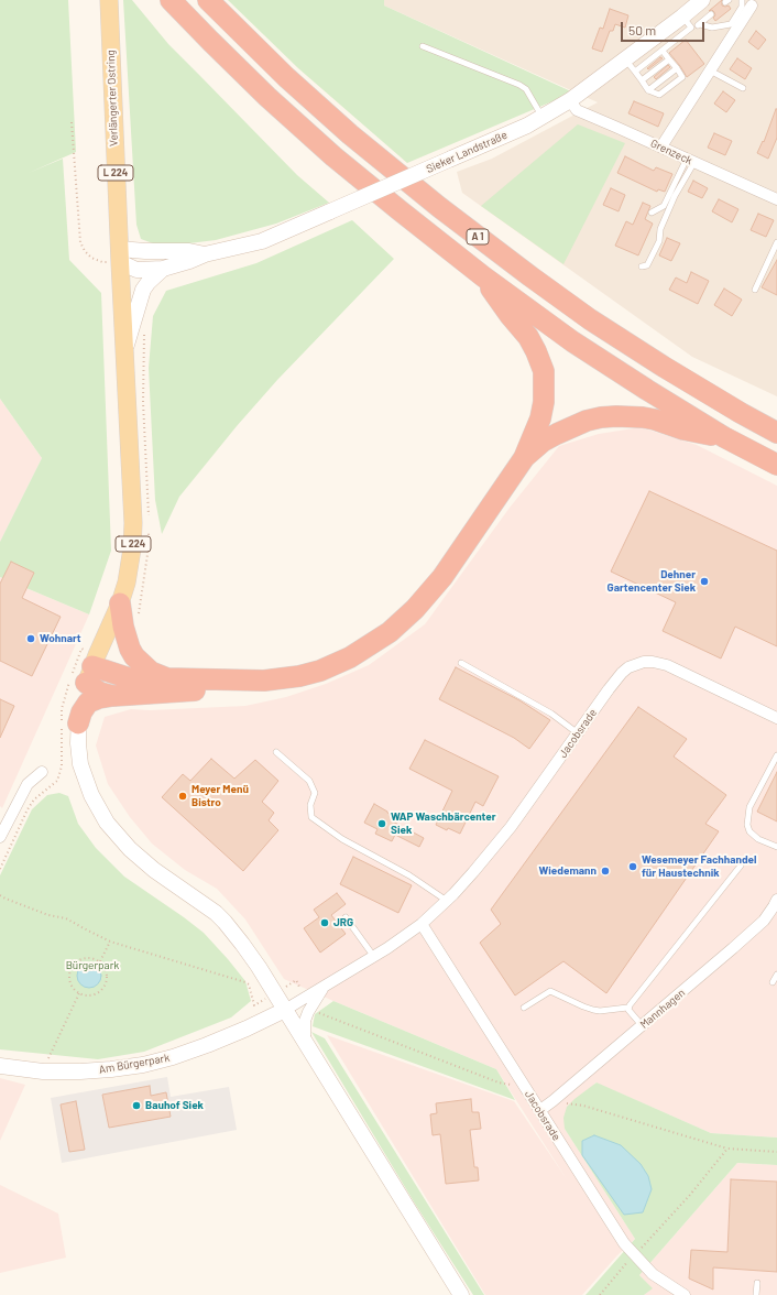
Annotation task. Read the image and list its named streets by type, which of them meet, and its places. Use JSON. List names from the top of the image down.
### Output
{
  "streets": {
    "highway": ["A 1"],
    "main road": ["Verlängerter Ostring", "L 224"],
    "street": [
      "Sieker Landstraße",
      "Grenzeck",
      "Jacobsrade",
      "Mannhagen",
      "Am Bürgerpark"
    ]
  },
  "crossings": [
    ["Verlängerter Ostring", "Sieker Landstraße"],
    ["Verlängerter Ostring", "L 224"],
    ["Sieker Landstraße", "Grenzeck"],
    ["Sieker Landstraße", "L 224"],
    ["L 224", "Jacobsrade"],
    ["L 224", "Am Bürgerpark"],
    ["Jacobsrade", "Mannhagen"],
    ["Jacobsrade", "Am Bürgerpark"]
  ],
  "parks": ["Bürgerpark"],
  "places": [
    "Dehner Gartencenter Siek",
    "Wohnart",
    "Meyer Menü Bistro",
    "WAP Waschbärcenter Siek",
    "Wesemeyer Fachhandel für Haustechnik",
    "Wiedemann",
    "JRG",
    "Bauhof Siek"
  ],
  "scale_bar": "50 m"
}
